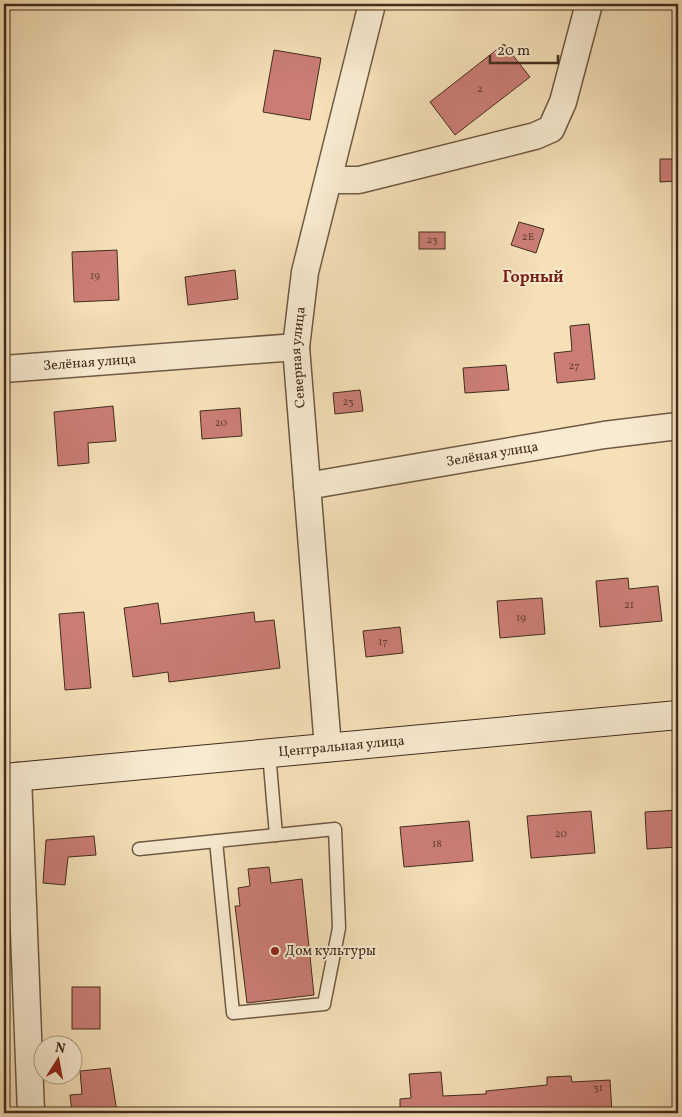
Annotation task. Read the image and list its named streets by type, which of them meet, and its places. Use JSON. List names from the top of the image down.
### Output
{
  "streets": {
    "street": ["Северная улица", "Зелёная улица", "Центральная улица"]
  },
  "crossings": [
    ["Северная улица", "Зелёная улица"],
    ["Северная улица", "Центральная улица"]
  ],
  "districts": ["Горный"],
  "places": ["Дом культуры"],
  "house_numbers": [
    "2",
    "2Е",
    "23",
    "19",
    "27",
    "23",
    "20",
    "21",
    "19",
    "17",
    "20",
    "18",
    "31"
  ],
  "scale_bar": "20 m",
  "north": "top"
}
